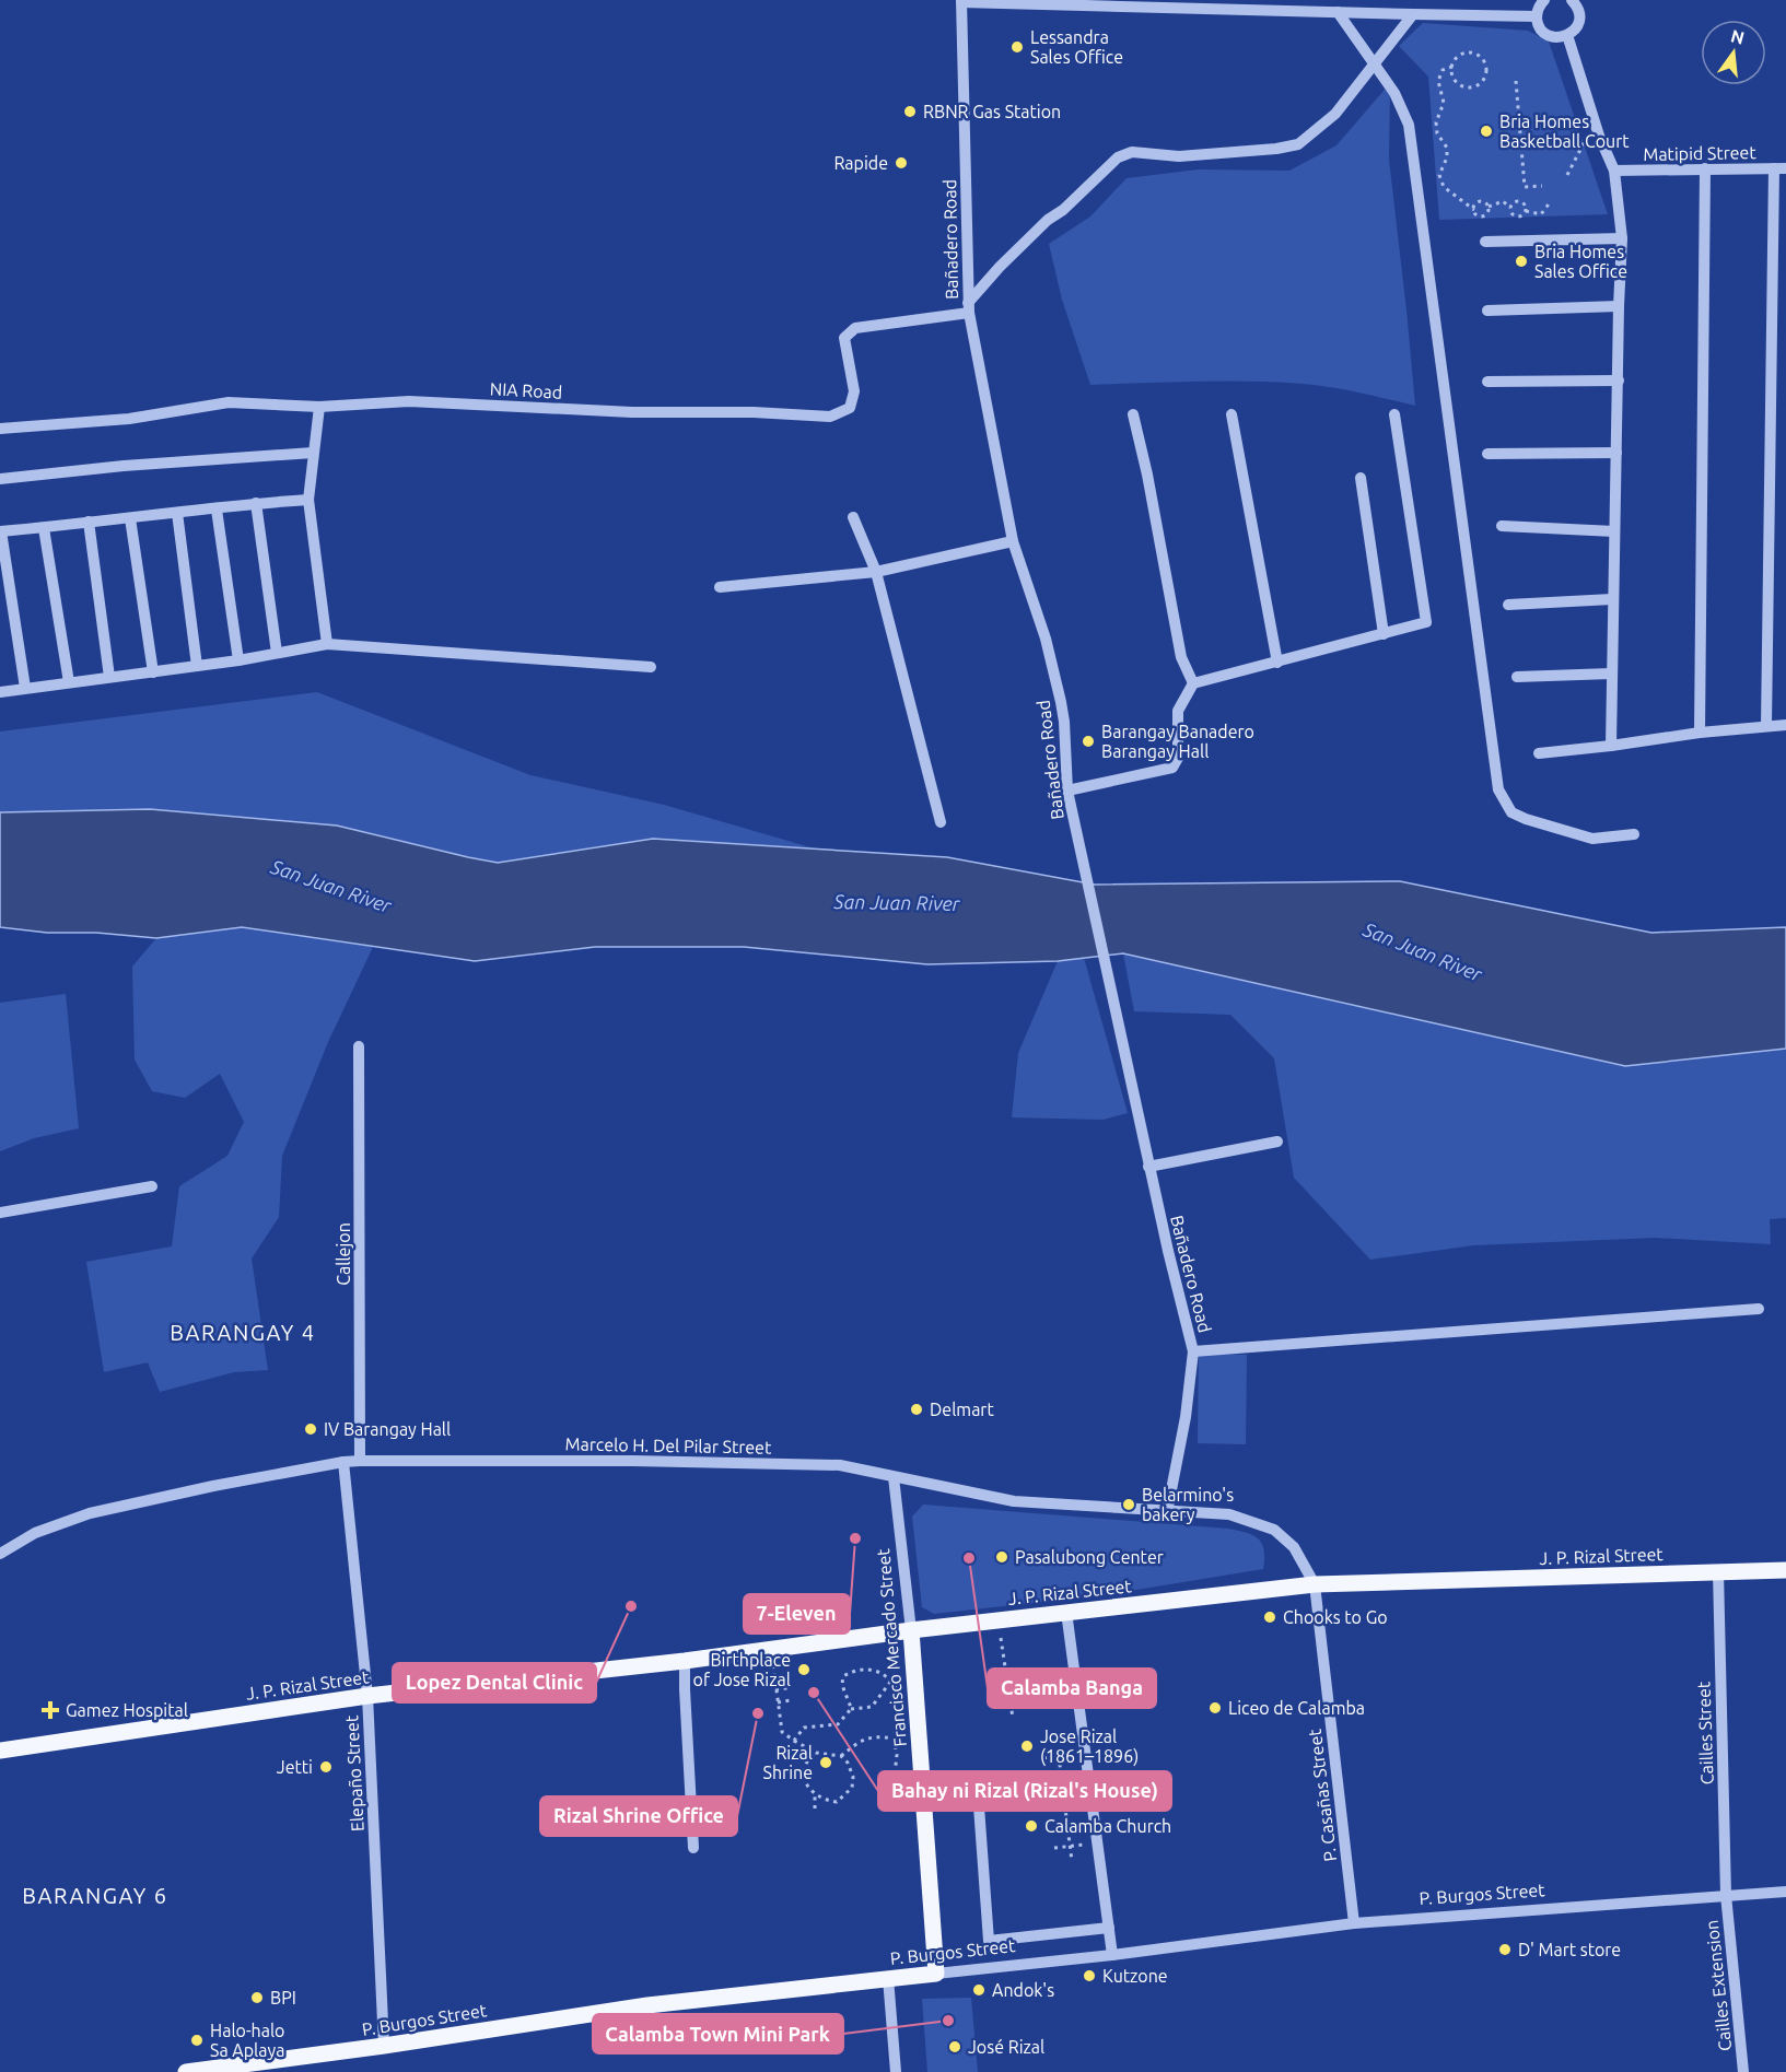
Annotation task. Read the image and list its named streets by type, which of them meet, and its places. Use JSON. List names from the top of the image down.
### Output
{
  "streets": {
    "main road": ["J. P. Rizal Street", "Francisco Mercado Street", "P. Burgos Street"],
    "street": [
      "Matipid Street",
      "Bañadero Road",
      "NIA Road",
      "Callejon",
      "Marcelo H. Del Pilar Street",
      "Cailles Street",
      "Elepaño Street",
      "P. Casañas Street",
      "Cailles Extension"
    ]
  },
  "crossings": [
    ["Bañadero Road", "NIA Road"],
    ["Bañadero Road", "Marcelo H. Del Pilar Street"],
    ["Callejon", "Marcelo H. Del Pilar Street"],
    ["Marcelo H. Del Pilar Street", "J. P. Rizal Street"],
    ["Marcelo H. Del Pilar Street", "Francisco Mercado Street"],
    ["Marcelo H. Del Pilar Street", "Elepaño Street"],
    ["Marcelo H. Del Pilar Street", "P. Casañas Street"],
    ["J. P. Rizal Street", "Francisco Mercado Street"],
    ["J. P. Rizal Street", "Cailles Street"],
    ["J. P. Rizal Street", "Elepaño Street"],
    ["J. P. Rizal Street", "P. Casañas Street"],
    ["Francisco Mercado Street", "P. Burgos Street"],
    ["Cailles Street", "P. Burgos Street"],
    ["Cailles Street", "Cailles Extension"],
    ["Elepaño Street", "P. Burgos Street"],
    ["P. Casañas Street", "P. Burgos Street"],
    ["P. Burgos Street", "Cailles Extension"]
  ],
  "districts": ["BARANGAY 4", "BARANGAY 6"],
  "water": ["San Juan River"],
  "places": {
    "other": [
      "Lessandra Sales Office",
      "RBNR Gas Station",
      "Bria Homes Basketball Court",
      "Rapide",
      "Bria Homes Sales Office",
      "Barangay Banadero Barangay Hall",
      "Delmart",
      "IV Barangay Hall",
      "Belarmino's bakery",
      "7-Eleven",
      "Pasalubong Center",
      "Calamba Banga",
      "Lopez Dental Clinic",
      "Chooks to Go",
      "Birthplace of Jose Rizal",
      "Bahay ni Rizal (Rizal's House)",
      "Liceo de Calamba",
      "Rizal Shrine Office",
      "Jose Rizal (1861–1896)",
      "Rizal Shrine",
      "Jetti",
      "Calamba Church",
      "D' Mart store",
      "Kutzone",
      "Andok's",
      "BPI",
      "Calamba Town Mini Park",
      "Halo-halo Sa Aplaya",
      "José Rizal"
    ],
    "health": ["Gamez Hospital"]
  },
  "north": "top"
}
